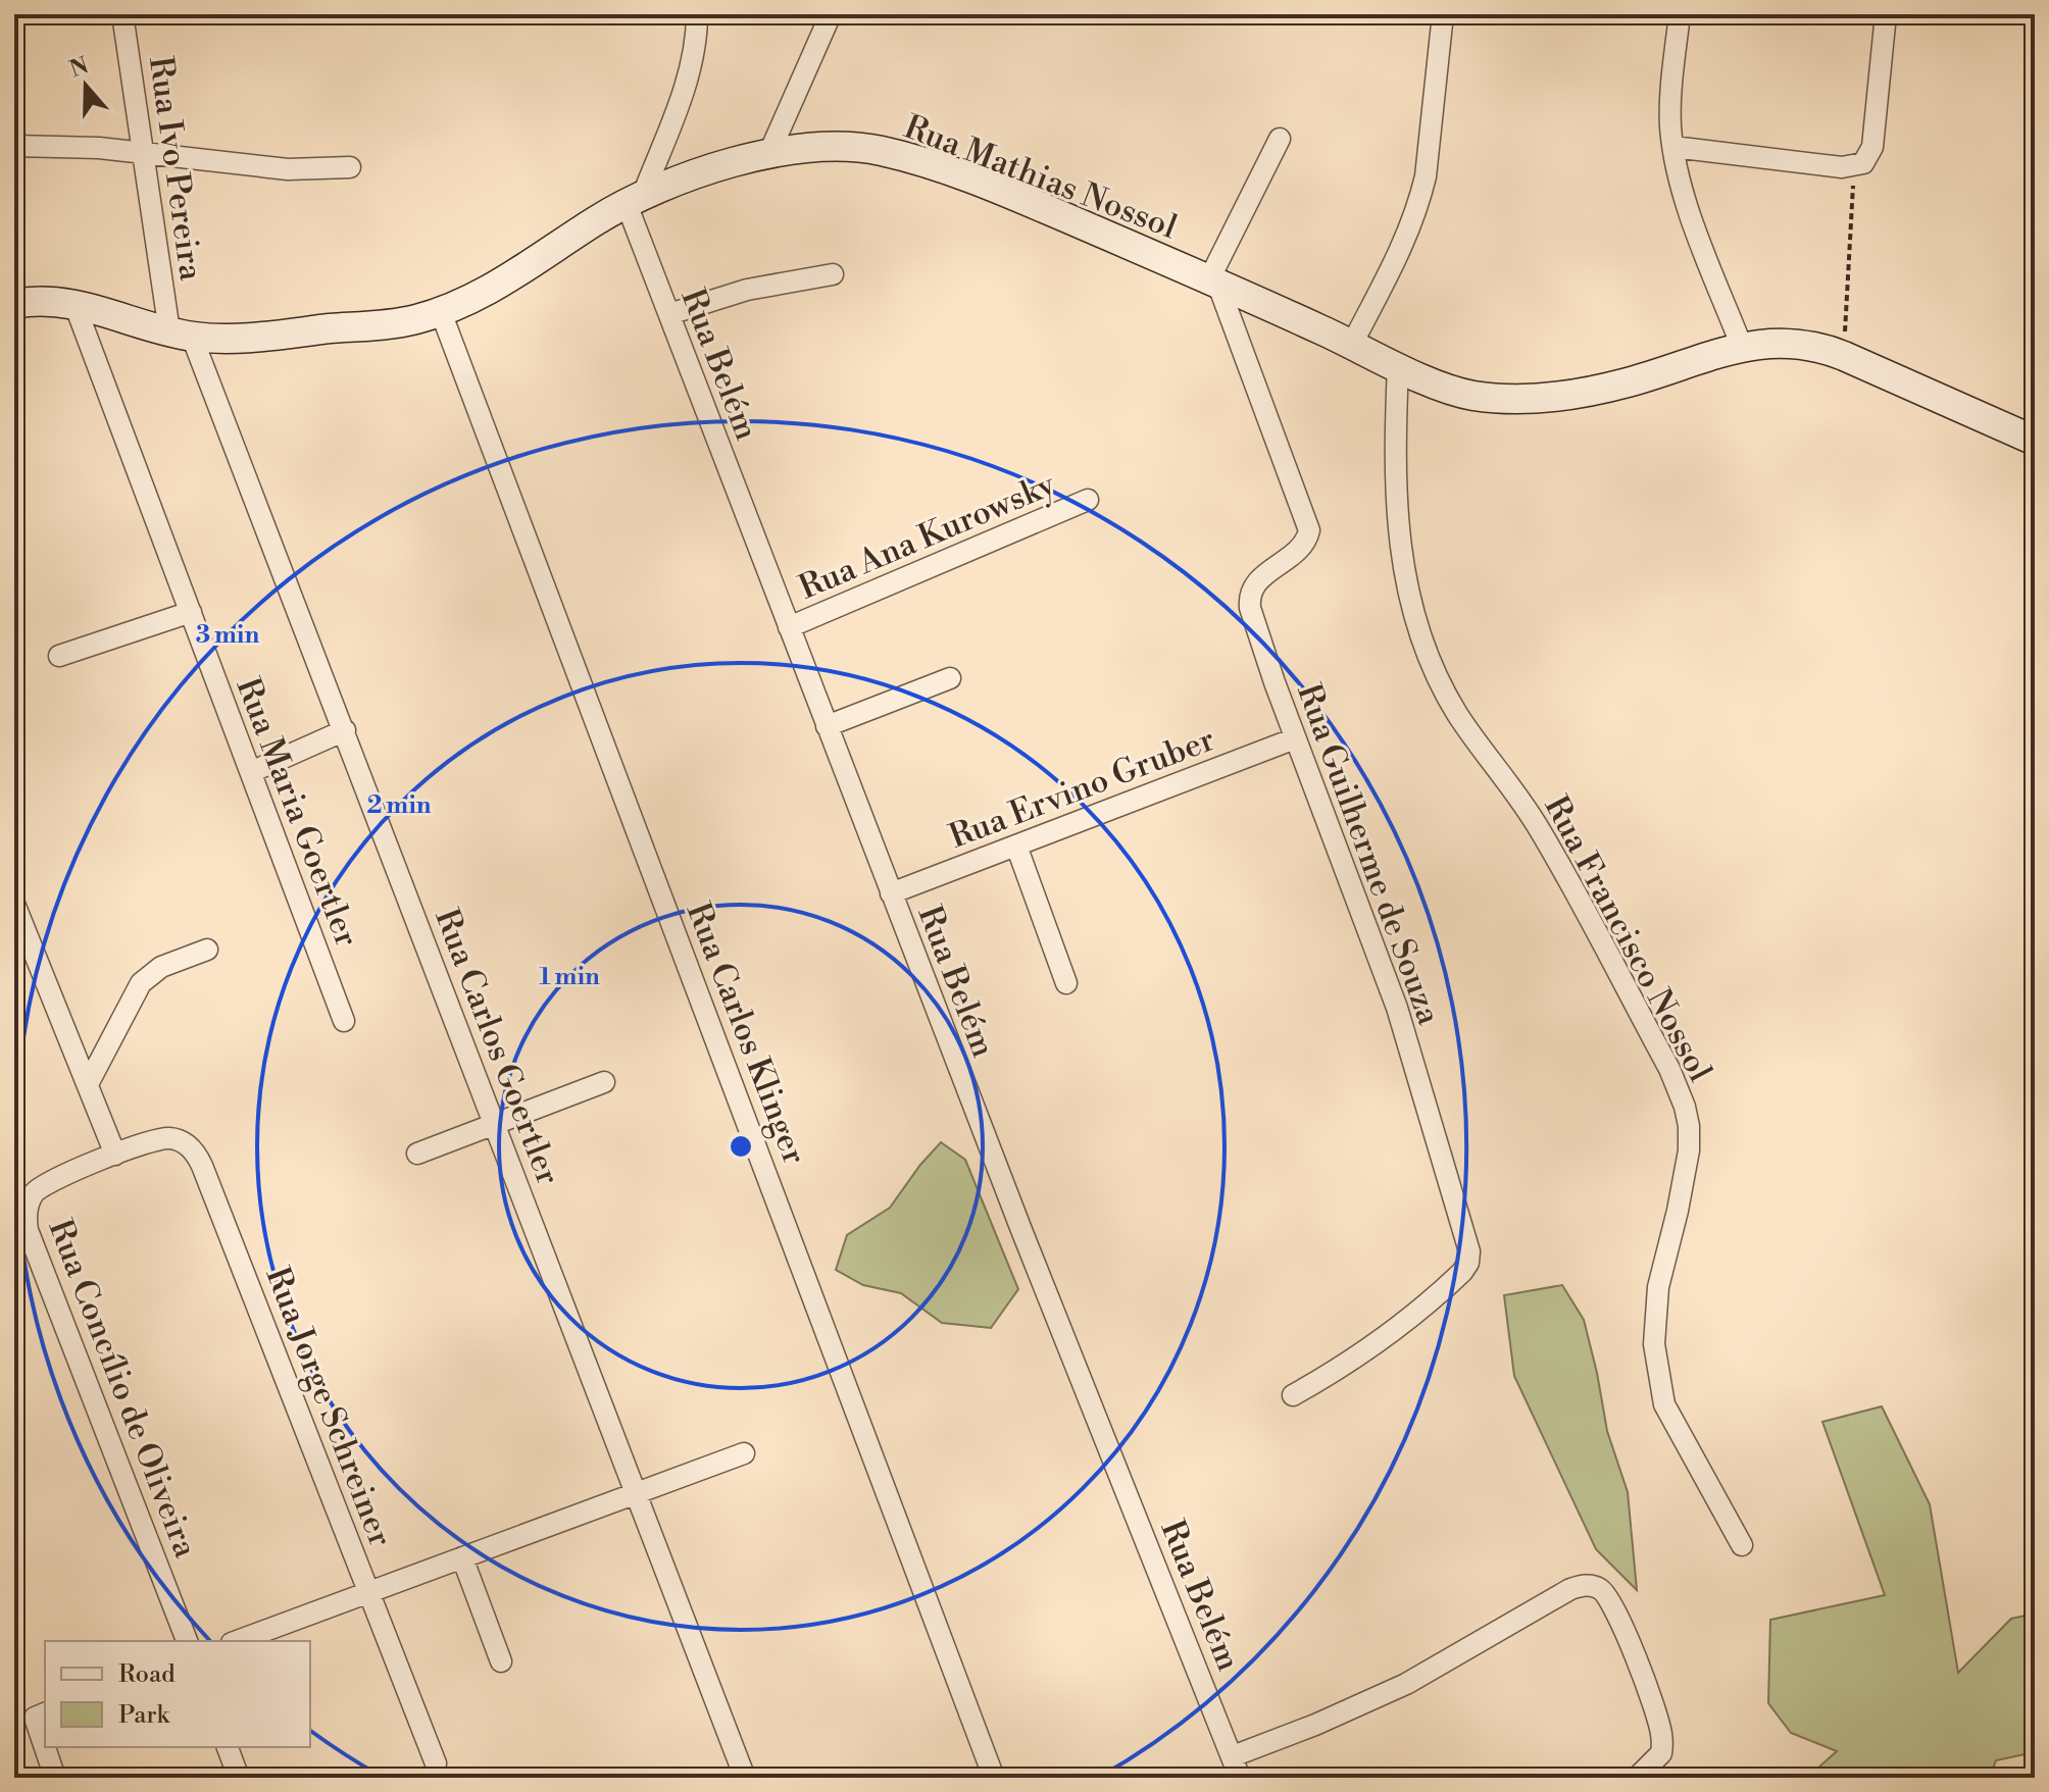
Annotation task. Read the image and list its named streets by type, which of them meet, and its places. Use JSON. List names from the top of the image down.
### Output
{
  "streets": {
    "street": [
      "Rua Ivo Pereira",
      "Rua Mathias Nossol",
      "Rua Belém",
      "Rua Ana Kurowsky",
      "Rua Ervino Gruber",
      "Rua Maria Goertler",
      "Rua Guilherme de Souza",
      "Rua Francisco Nossol",
      "Rua Carlos Klinger",
      "Rua Carlos Goertler",
      "Rua Concílio de Oliveira",
      "Rua Jorge Schreiner"
    ]
  },
  "crossings": [
    ["Rua Ivo Pereira", "Rua Mathias Nossol"],
    ["Rua Ivo Pereira", "Rua Carlos Goertler"],
    ["Rua Mathias Nossol", "Rua Belém"],
    ["Rua Mathias Nossol", "Rua Maria Goertler"],
    ["Rua Mathias Nossol", "Rua Guilherme de Souza"],
    ["Rua Mathias Nossol", "Rua Francisco Nossol"],
    ["Rua Mathias Nossol", "Rua Carlos Klinger"],
    ["Rua Mathias Nossol", "Rua Carlos Goertler"],
    ["Rua Belém", "Rua Ana Kurowsky"],
    ["Rua Belém", "Rua Ervino Gruber"],
    ["Rua Ervino Gruber", "Rua Guilherme de Souza"],
    ["Rua Concílio de Oliveira", "Rua Jorge Schreiner"]
  ],
  "legend": ["Road", "Park"],
  "north": "top",
  "rings": ["3 min", "2 min", "1 min"]
}
